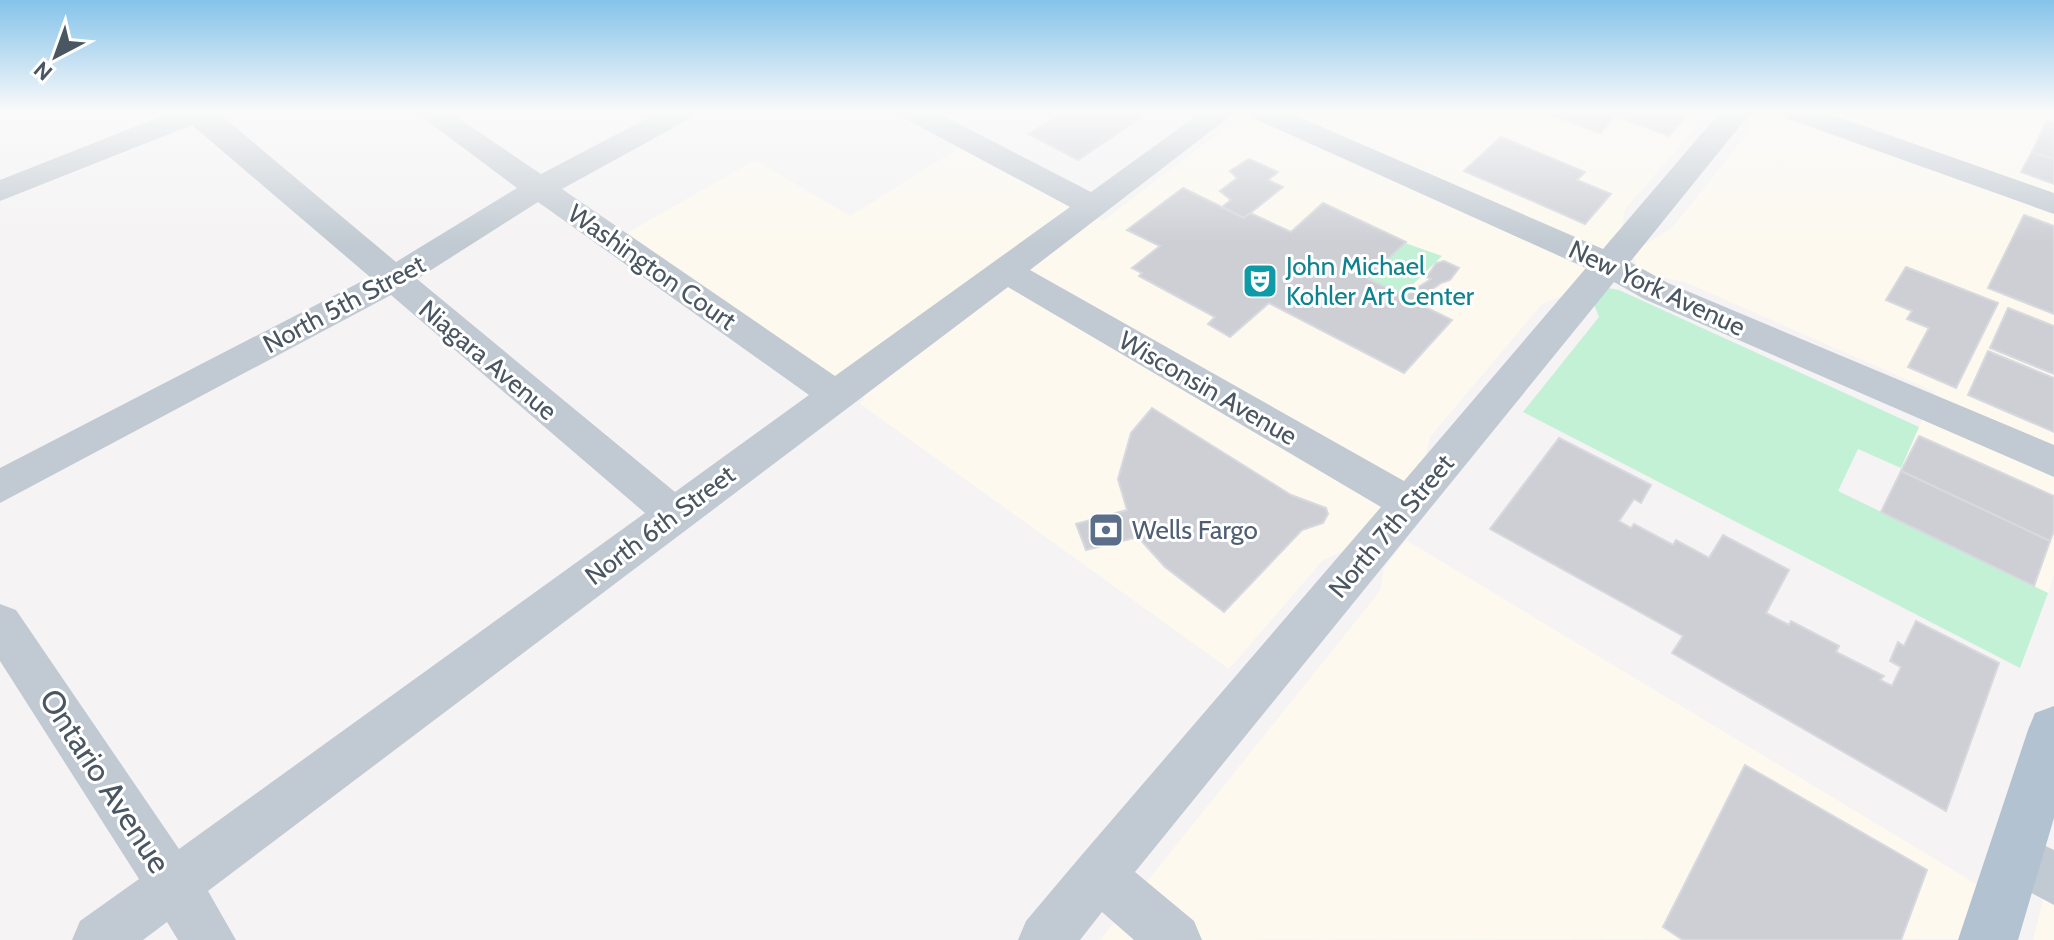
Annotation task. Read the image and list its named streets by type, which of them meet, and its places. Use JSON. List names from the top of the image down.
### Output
{
  "streets": {
    "street": [
      "Washington Court",
      "New York Avenue",
      "North 5th Street",
      "Niagara Avenue",
      "Wisconsin Avenue",
      "North 6th Street",
      "North 7th Street",
      "Ontario Avenue"
    ]
  },
  "crossings": [
    ["Washington Court", "North 5th Street"],
    ["Washington Court", "North 6th Street"],
    ["New York Avenue", "North 7th Street"],
    ["North 5th Street", "Niagara Avenue"],
    ["Niagara Avenue", "North 6th Street"],
    ["Wisconsin Avenue", "North 6th Street"],
    ["Wisconsin Avenue", "North 7th Street"],
    ["North 6th Street", "Ontario Avenue"]
  ],
  "places": {
    "theatre": ["John Michael Kohler Art Center"],
    "bank": ["Wells Fargo"]
  },
  "north": "bottom left"
}
